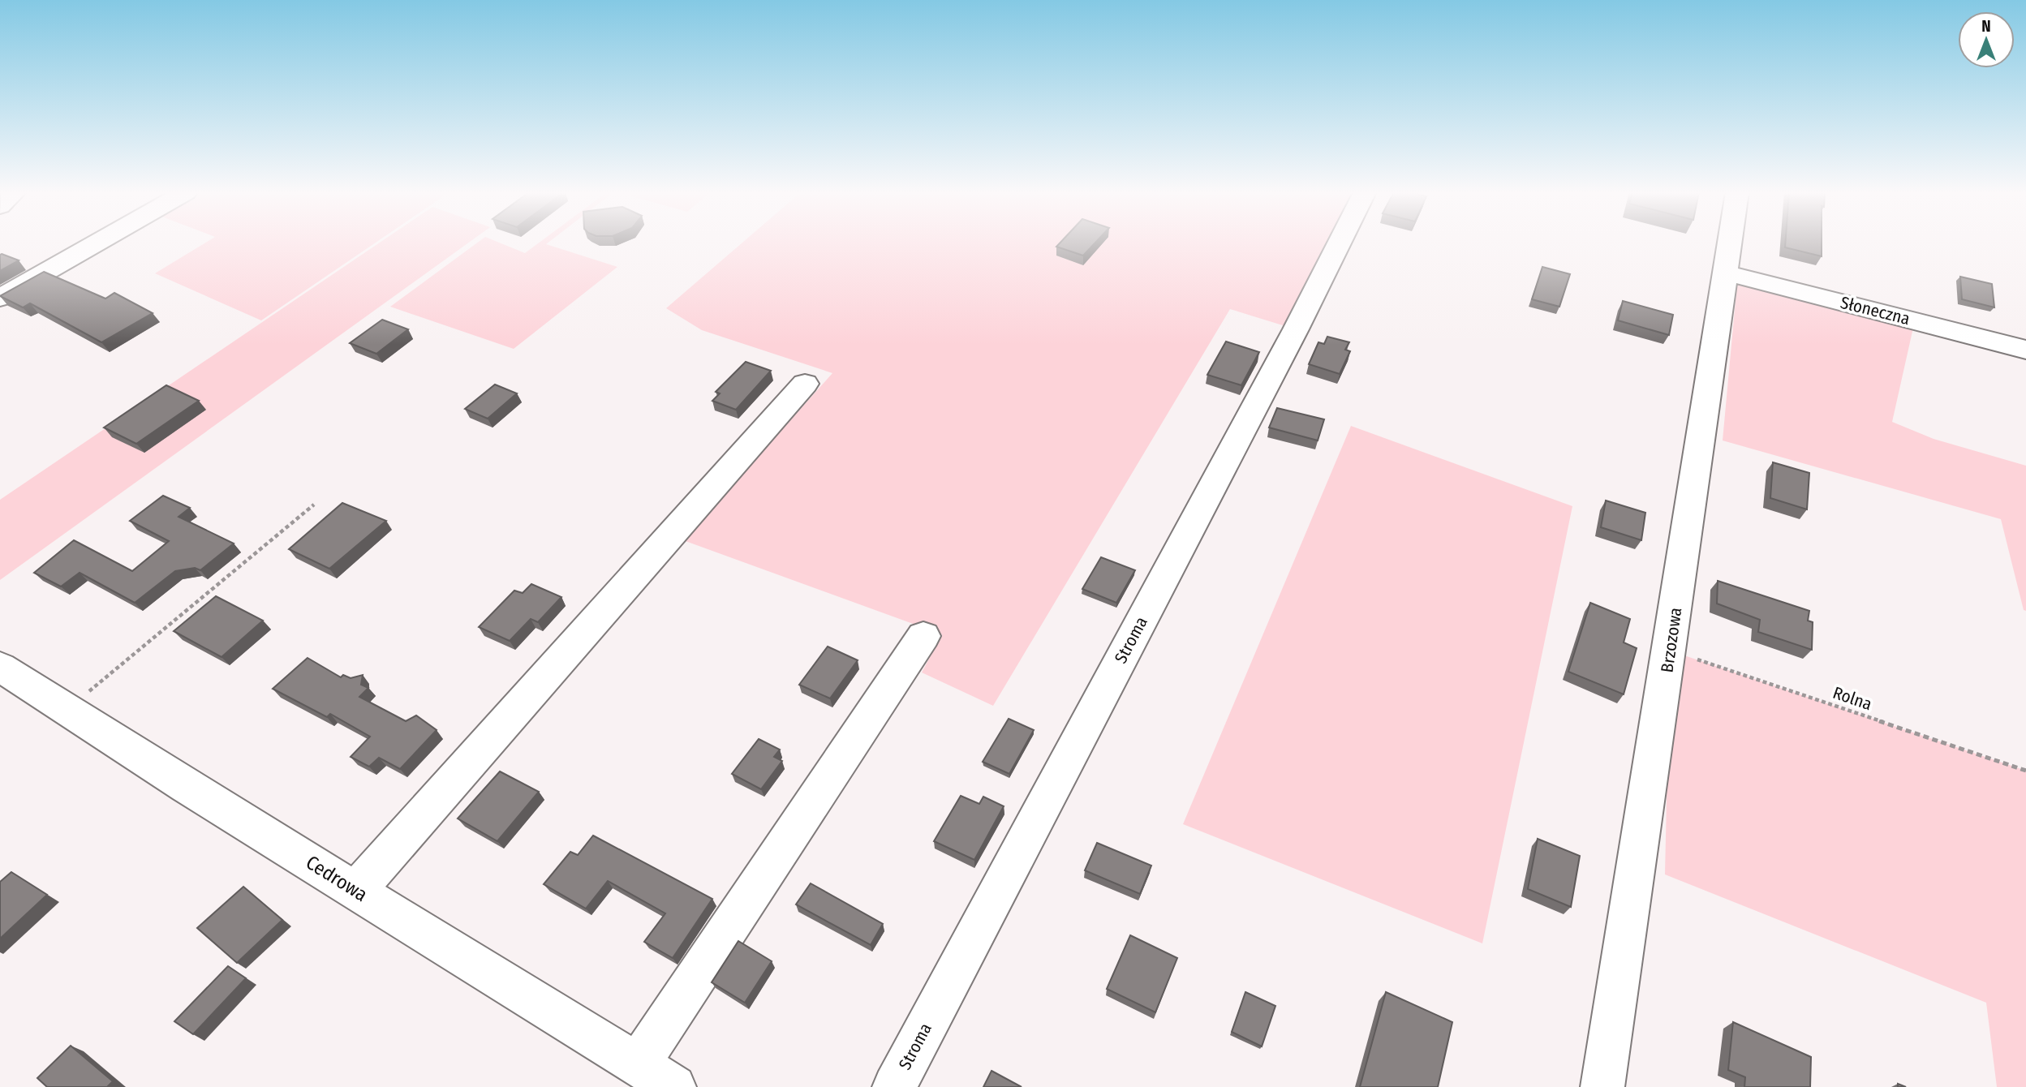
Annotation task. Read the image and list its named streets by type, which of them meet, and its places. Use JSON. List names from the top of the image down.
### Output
{
  "streets": {
    "street": [
      "Słoneczna",
      "Stroma",
      "Brzozowa",
      "Cedrowa"
    ],
    "path": ["Rolna"]
  },
  "crossings": [
    ["Słoneczna", "Brzozowa"],
    ["Brzozowa", "Rolna"]
  ],
  "north": "top"
}
